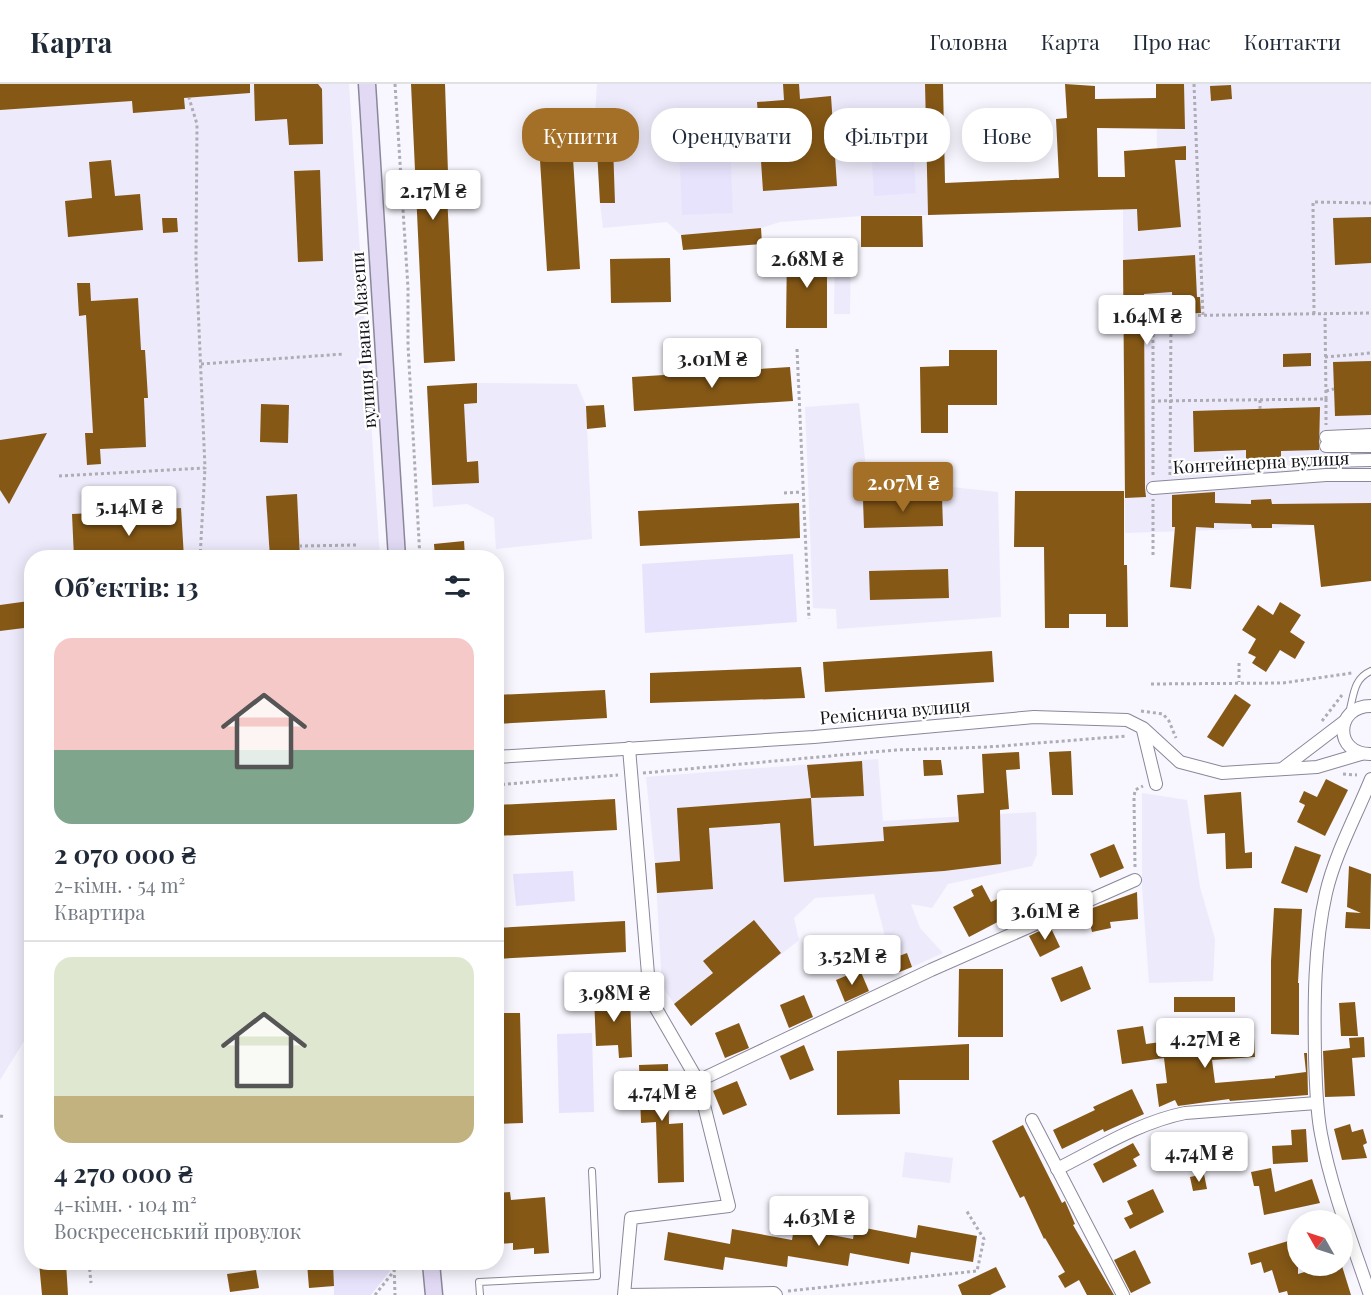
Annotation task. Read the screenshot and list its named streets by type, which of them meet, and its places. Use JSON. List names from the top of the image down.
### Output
{
  "streets": {
    "main road": ["вулиця Івана Мазепи"],
    "street": ["Контейнерна вулиця", "Реміснича вулиця"]
  },
  "north": "top left",
  "page": {
    "header": "Карта",
    "nav": [
      "Головна",
      "Карта",
      "Про нас",
      "Контакти"
    ],
    "chip": [
      "Купити",
      "Орендувати",
      "Фільтри",
      "Нове"
    ],
    "price": [
      "2.17M ₴",
      "2.68M ₴",
      "1.64M ₴",
      "3.01M ₴",
      "2.07M ₴",
      "5.14M ₴",
      "3.61M ₴",
      "3.52M ₴",
      "3.98M ₴",
      "4.27M ₴",
      "4.74M ₴",
      "4.74M ₴",
      "4.63M ₴"
    ],
    "heading": "Об’єктів: 13",
    "list": [
      {
        "name": "2 070 000 ₴",
        "note": "2-кімн. · 54 m² · Квартира"
      },
      {
        "name": "4 270 000 ₴",
        "note": "4-кімн. · 104 m² · Воскресенський провулок"
      }
    ]
  }
}
